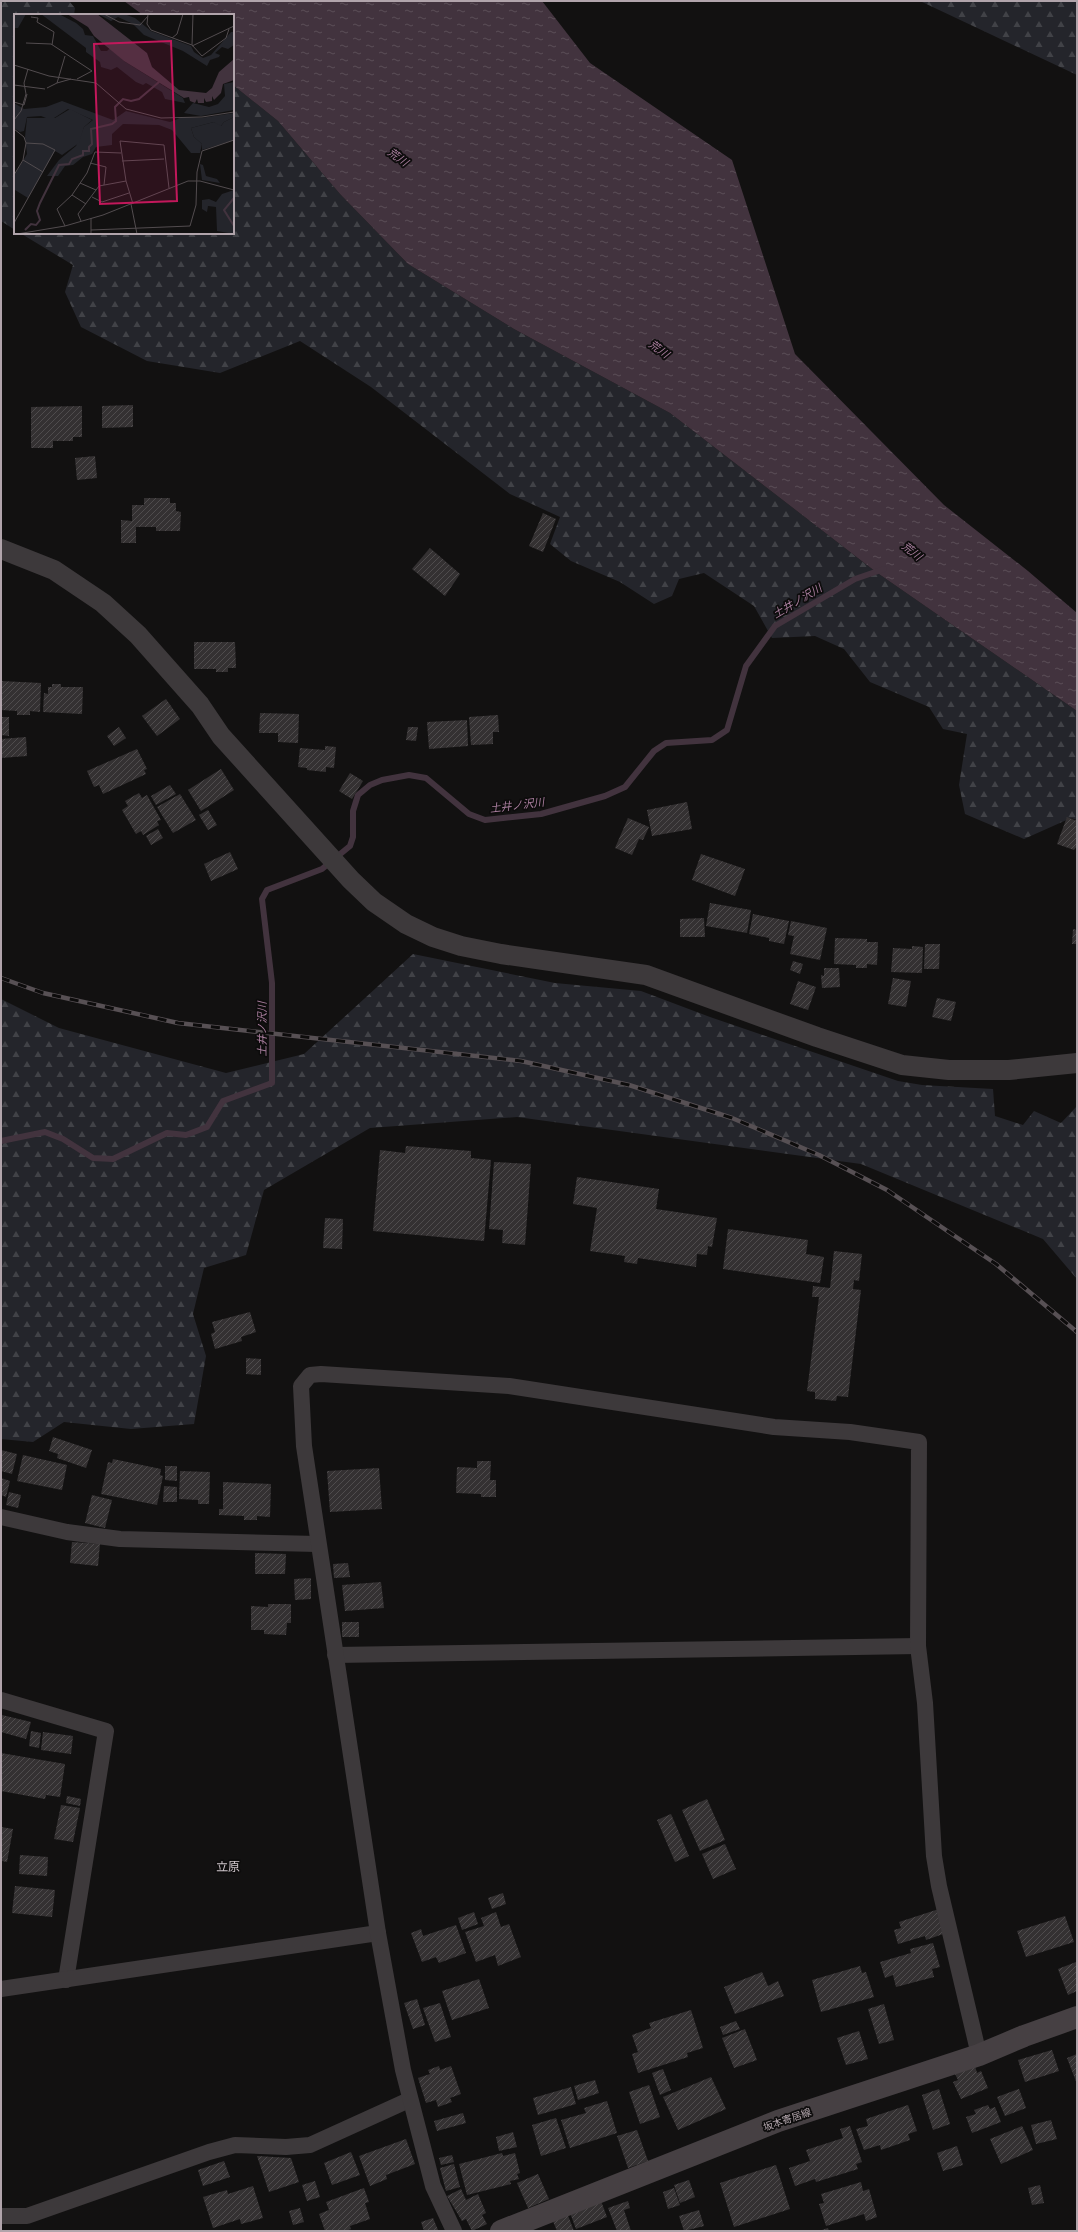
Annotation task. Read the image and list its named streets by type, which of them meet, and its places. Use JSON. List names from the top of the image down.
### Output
{
  "streets": {
    "main road": ["坂本寄居線"]
  },
  "districts": ["立原"],
  "water": ["荒川", "土井ノ沢川"]
}
